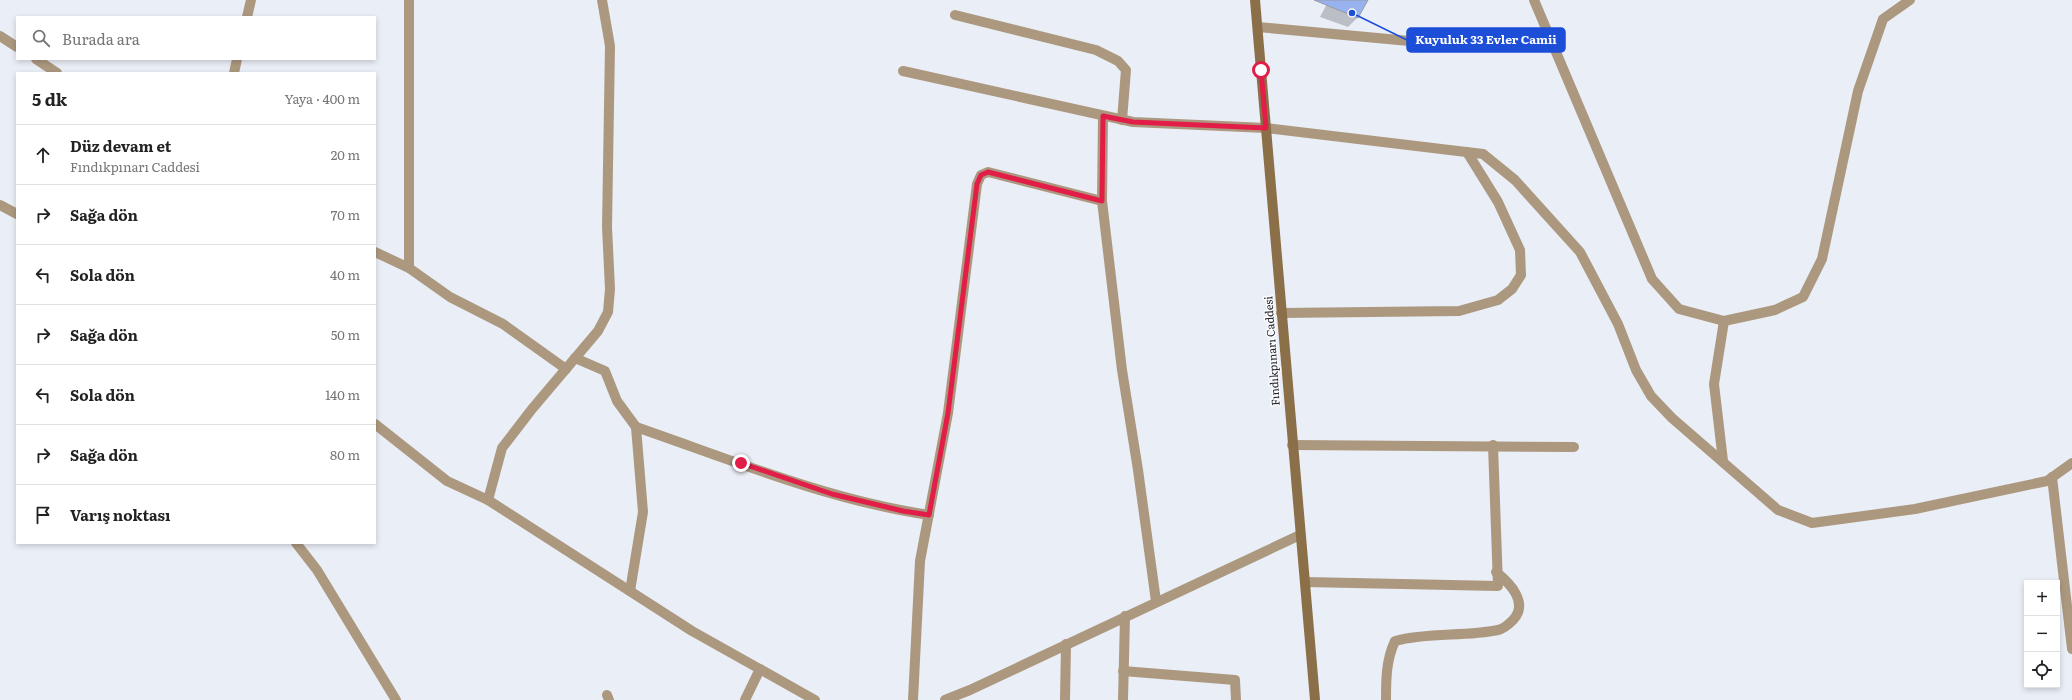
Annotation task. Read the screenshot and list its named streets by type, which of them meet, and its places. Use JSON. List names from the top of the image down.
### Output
{
  "streets": {
    "main road": ["Fındıkpınarı Caddesi"]
  },
  "places": ["Kuyuluk 33 Evler Camii"],
  "page": {
    "search": "Burada ara",
    "heading": ["5 dk", "Yaya · 400 m"],
    "list": [
      ["Düz devam et", "Fındıkpınarı Caddesi", "20 m"],
      ["Sağa dön", "70 m"],
      ["Sola dön", "40 m"],
      ["Sağa dön", "50 m"],
      ["Sola dön", "140 m"],
      ["Sağa dön", "80 m"],
      "Varış noktası"
    ],
    "map_buttons": ["+", "−"]
  }
}
